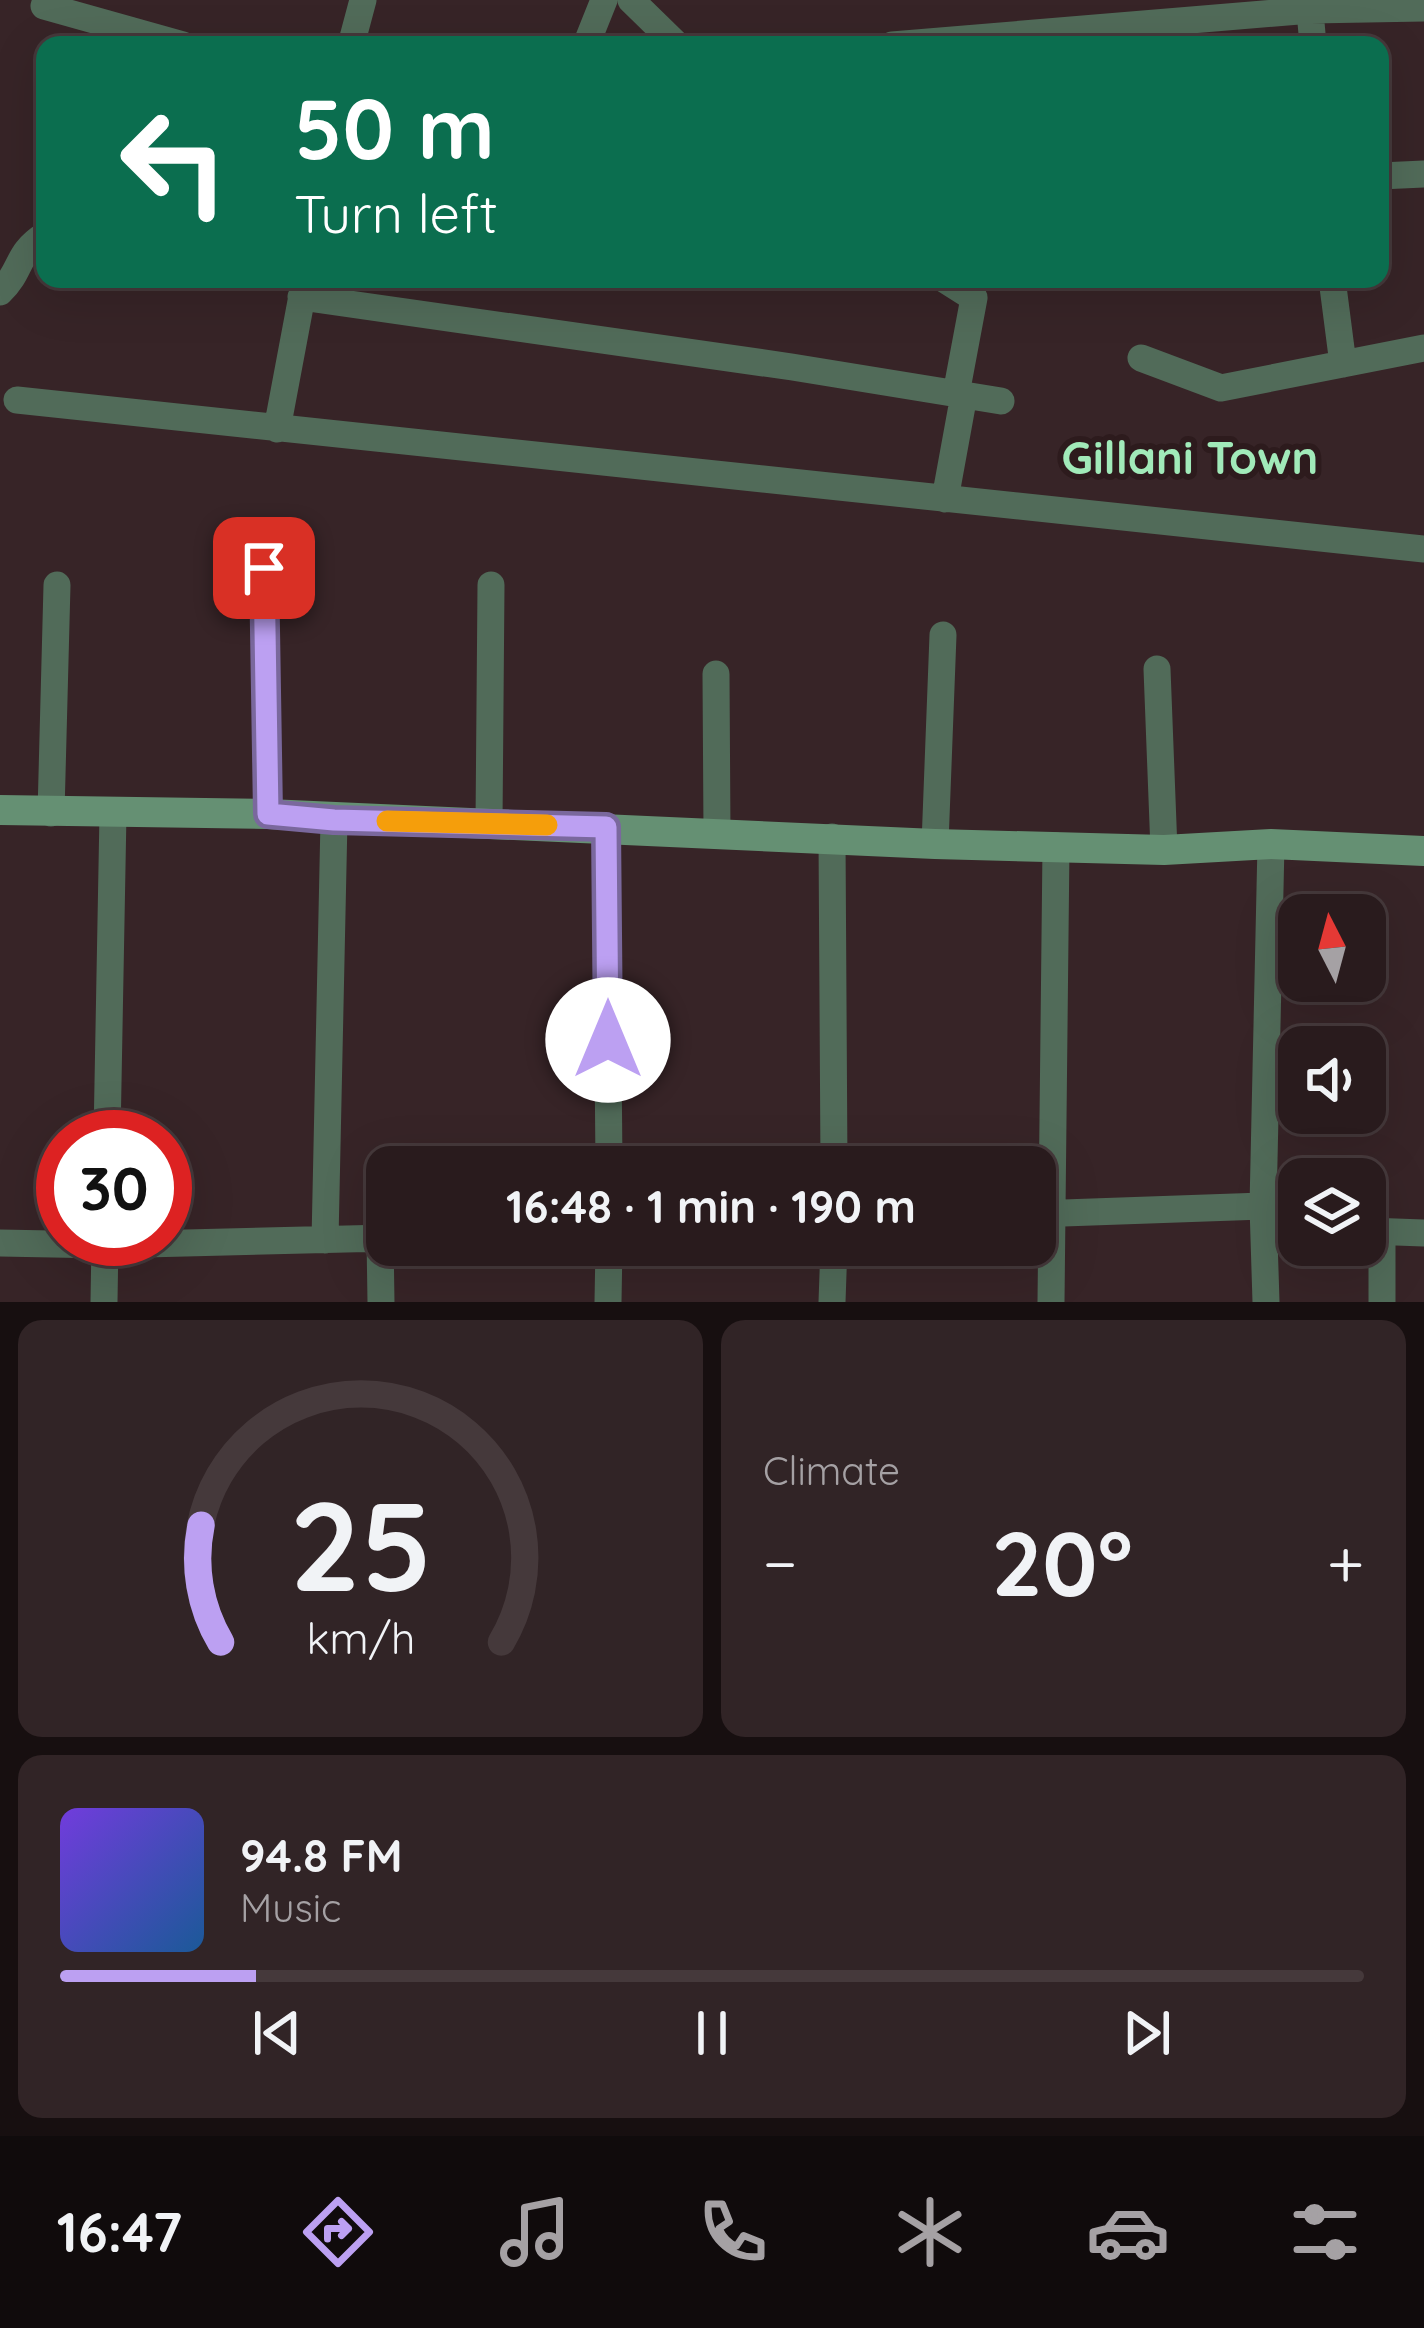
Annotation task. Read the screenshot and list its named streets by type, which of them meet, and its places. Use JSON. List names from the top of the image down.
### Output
{
  "districts": ["Gillani Town"],
  "north": "top",
  "page": {
    "turn": ["50 m", "Turn left"],
    "limit": "30",
    "trip": "16:48 · 1 min · 190 m",
    "tile": "Climate",
    "heat": ["−", "20°", "+"],
    "song": ["94.8 FM", "Music"],
    "tabs": "16:47",
    "gauge": ["25", "km/h"]
  }
}
